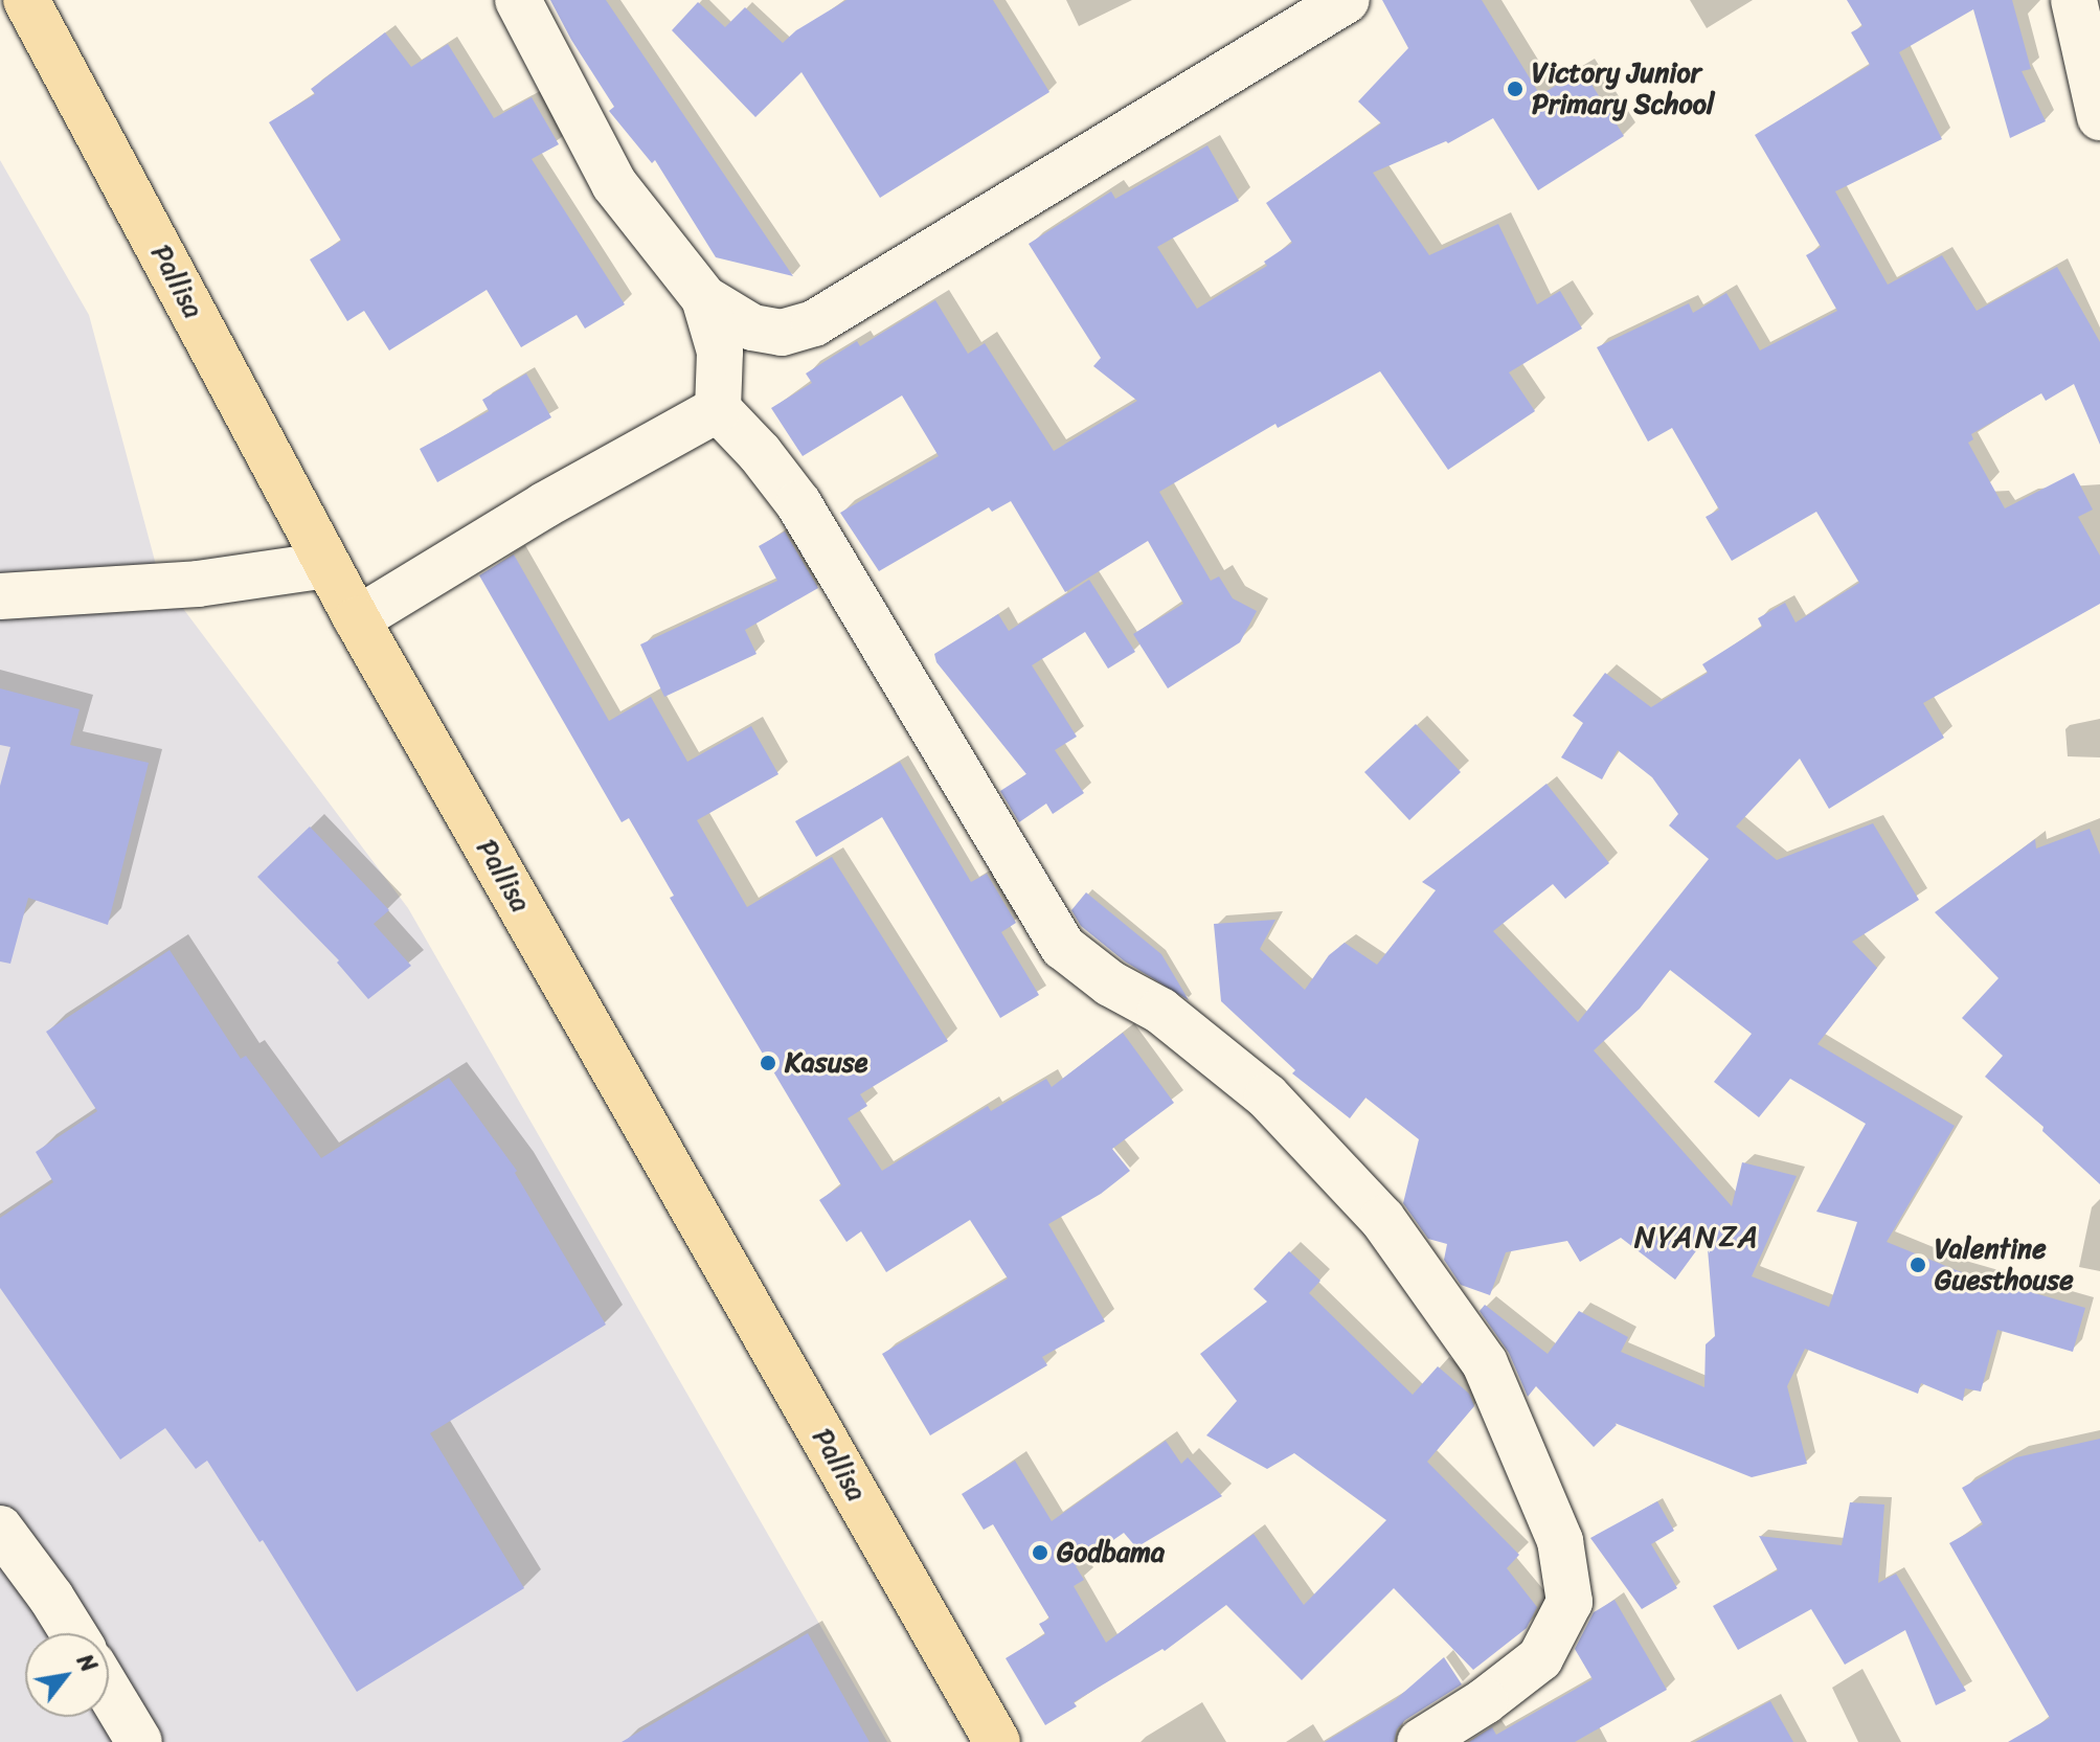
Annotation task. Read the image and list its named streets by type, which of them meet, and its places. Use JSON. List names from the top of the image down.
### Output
{
  "streets": {
    "main road": ["Pallisa"]
  },
  "districts": ["NYANZA"],
  "places": [
    "Victory Junior Primary School",
    "Kasuse",
    "Valentine Guesthouse",
    "Godbama"
  ],
  "north": "top right"
}
